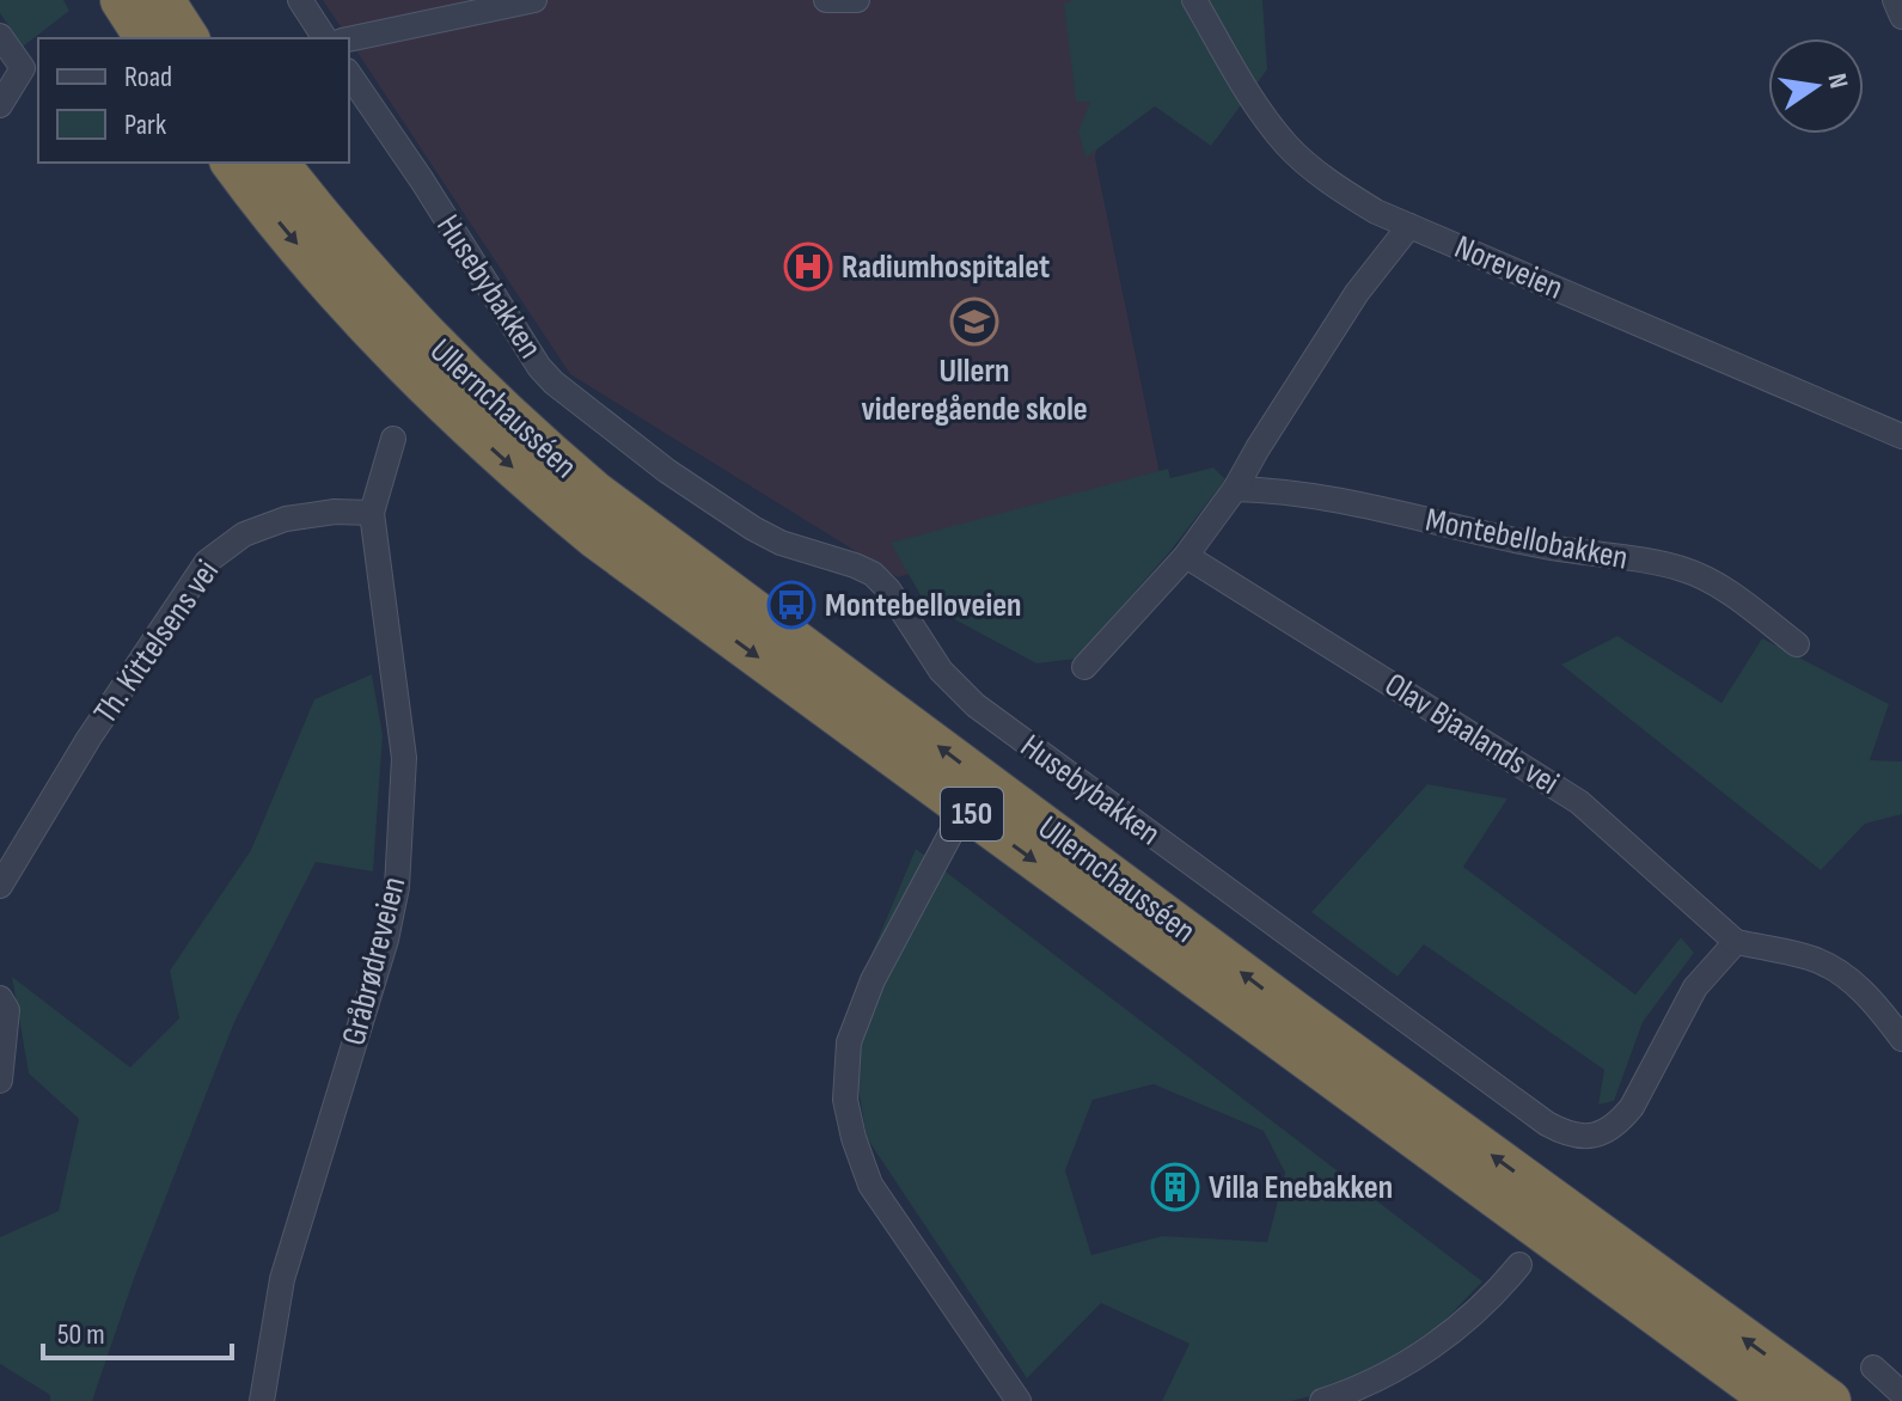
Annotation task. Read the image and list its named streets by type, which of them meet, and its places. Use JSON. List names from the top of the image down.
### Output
{
  "streets": {
    "highway": ["Ullernchausséen", "150"],
    "street": [
      "Noreveien",
      "Husebybakken",
      "Montebellobakken",
      "Th. Kittelsens vei",
      "Olav Bjaalands vei",
      "Gråbrødreveien"
    ]
  },
  "crossings": [
    ["Husebybakken", "Olav Bjaalands vei"],
    ["Th. Kittelsens vei", "Gråbrødreveien"]
  ],
  "places": {
    "hospital": ["Radiumhospitalet"],
    "school or university": ["Ullern videregående skole"],
    "bus stop": ["Montebelloveien"],
    "building": ["Villa Enebakken"]
  },
  "legend": ["Road", "Park"],
  "scale_bar": "50 m",
  "north": "right"
}
